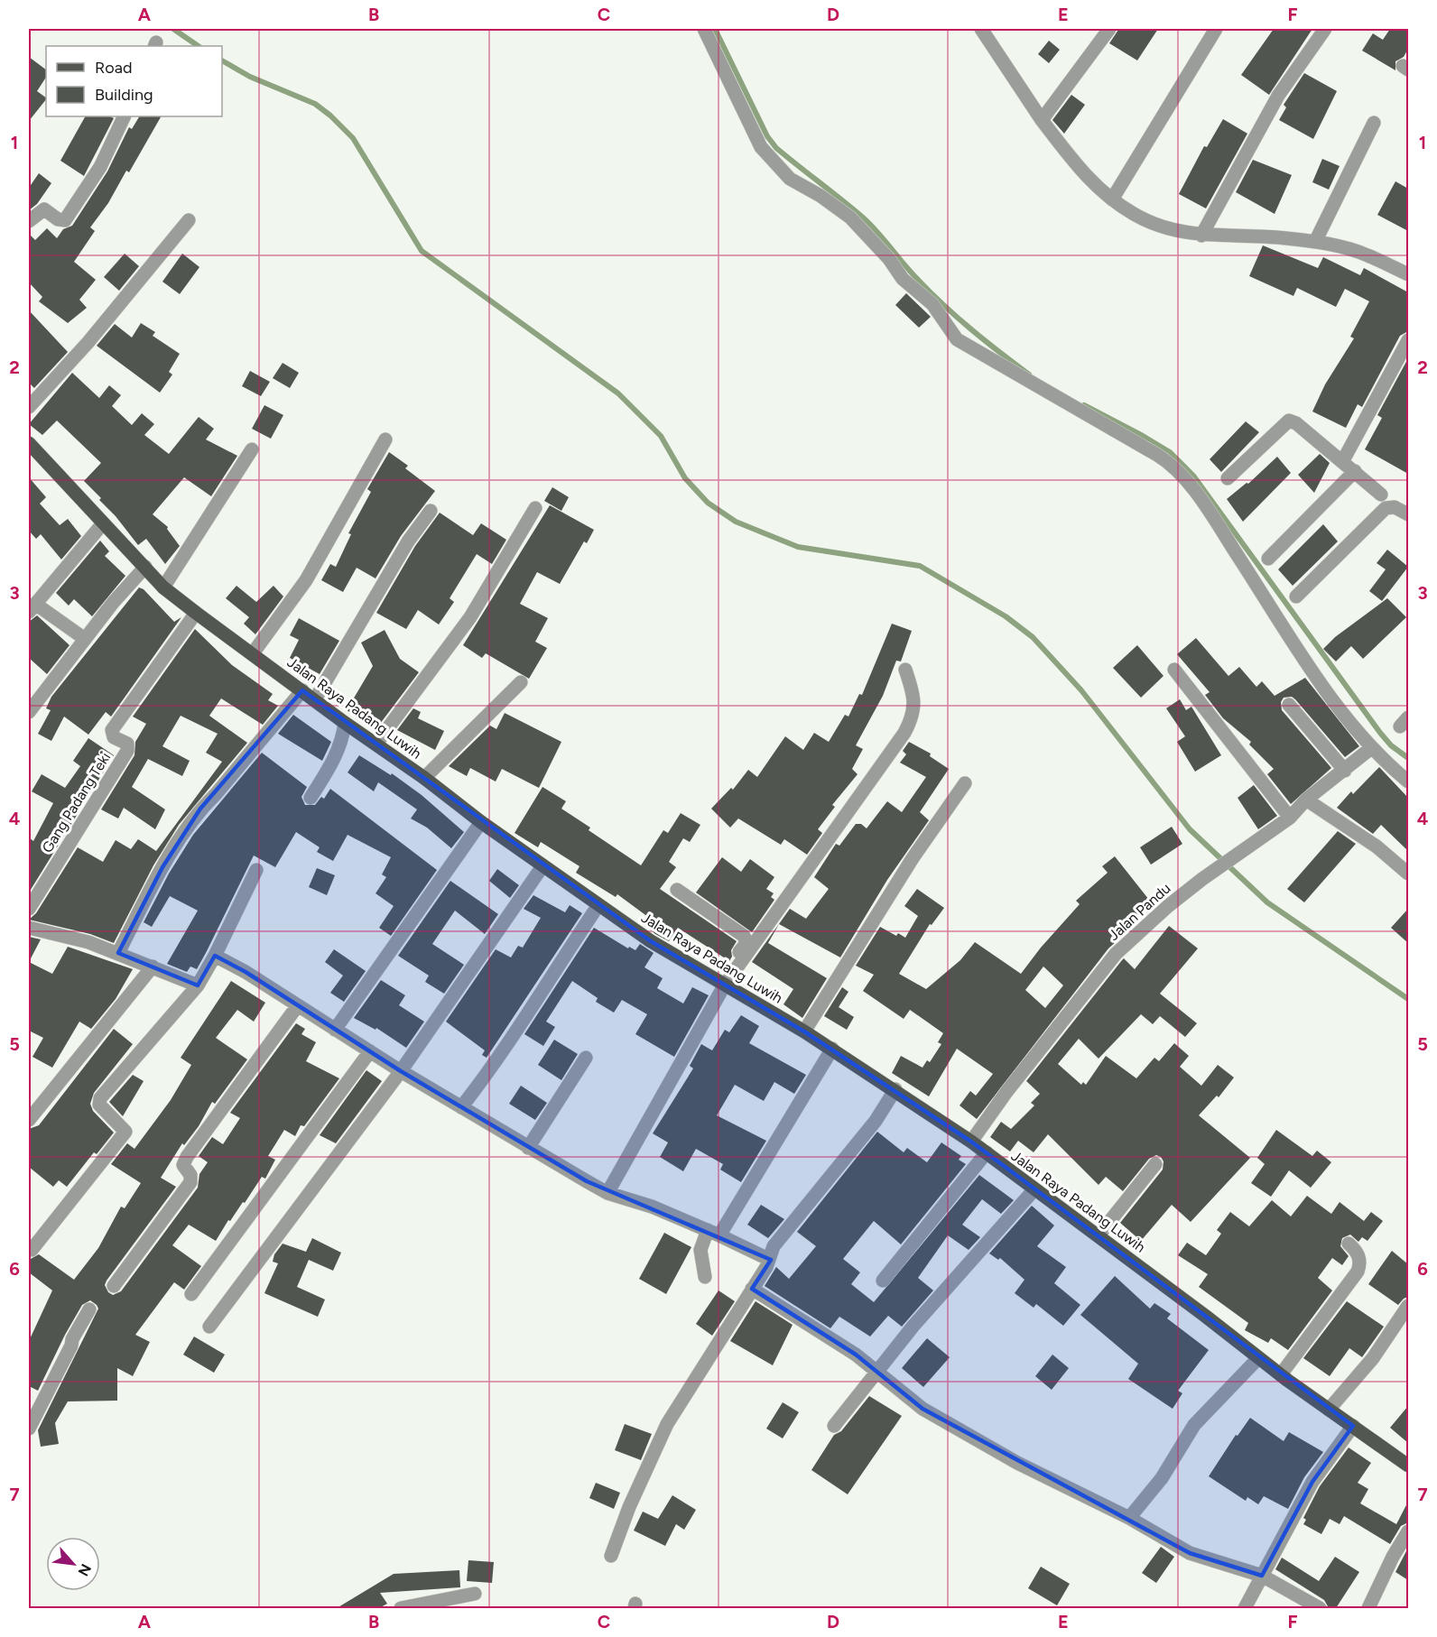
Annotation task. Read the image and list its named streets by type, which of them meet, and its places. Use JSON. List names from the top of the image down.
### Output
{
  "streets": {
    "main road": ["Jalan Raya Padang Luwih"],
    "street": ["Gang Padang Teki", "Jalan Pandu"]
  },
  "crossings": [
    ["Jalan Raya Padang Luwih", "Gang Padang Teki"],
    ["Jalan Raya Padang Luwih", "Jalan Pandu"]
  ],
  "legend": ["Road", "Building"],
  "north": "bottom right",
  "grid": {
    "columns": [
      "A",
      "B",
      "C",
      "D",
      "E",
      "F"
    ],
    "rows": [
      "1",
      "2",
      "3",
      "4",
      "5",
      "6",
      "7"
    ]
  }
}
